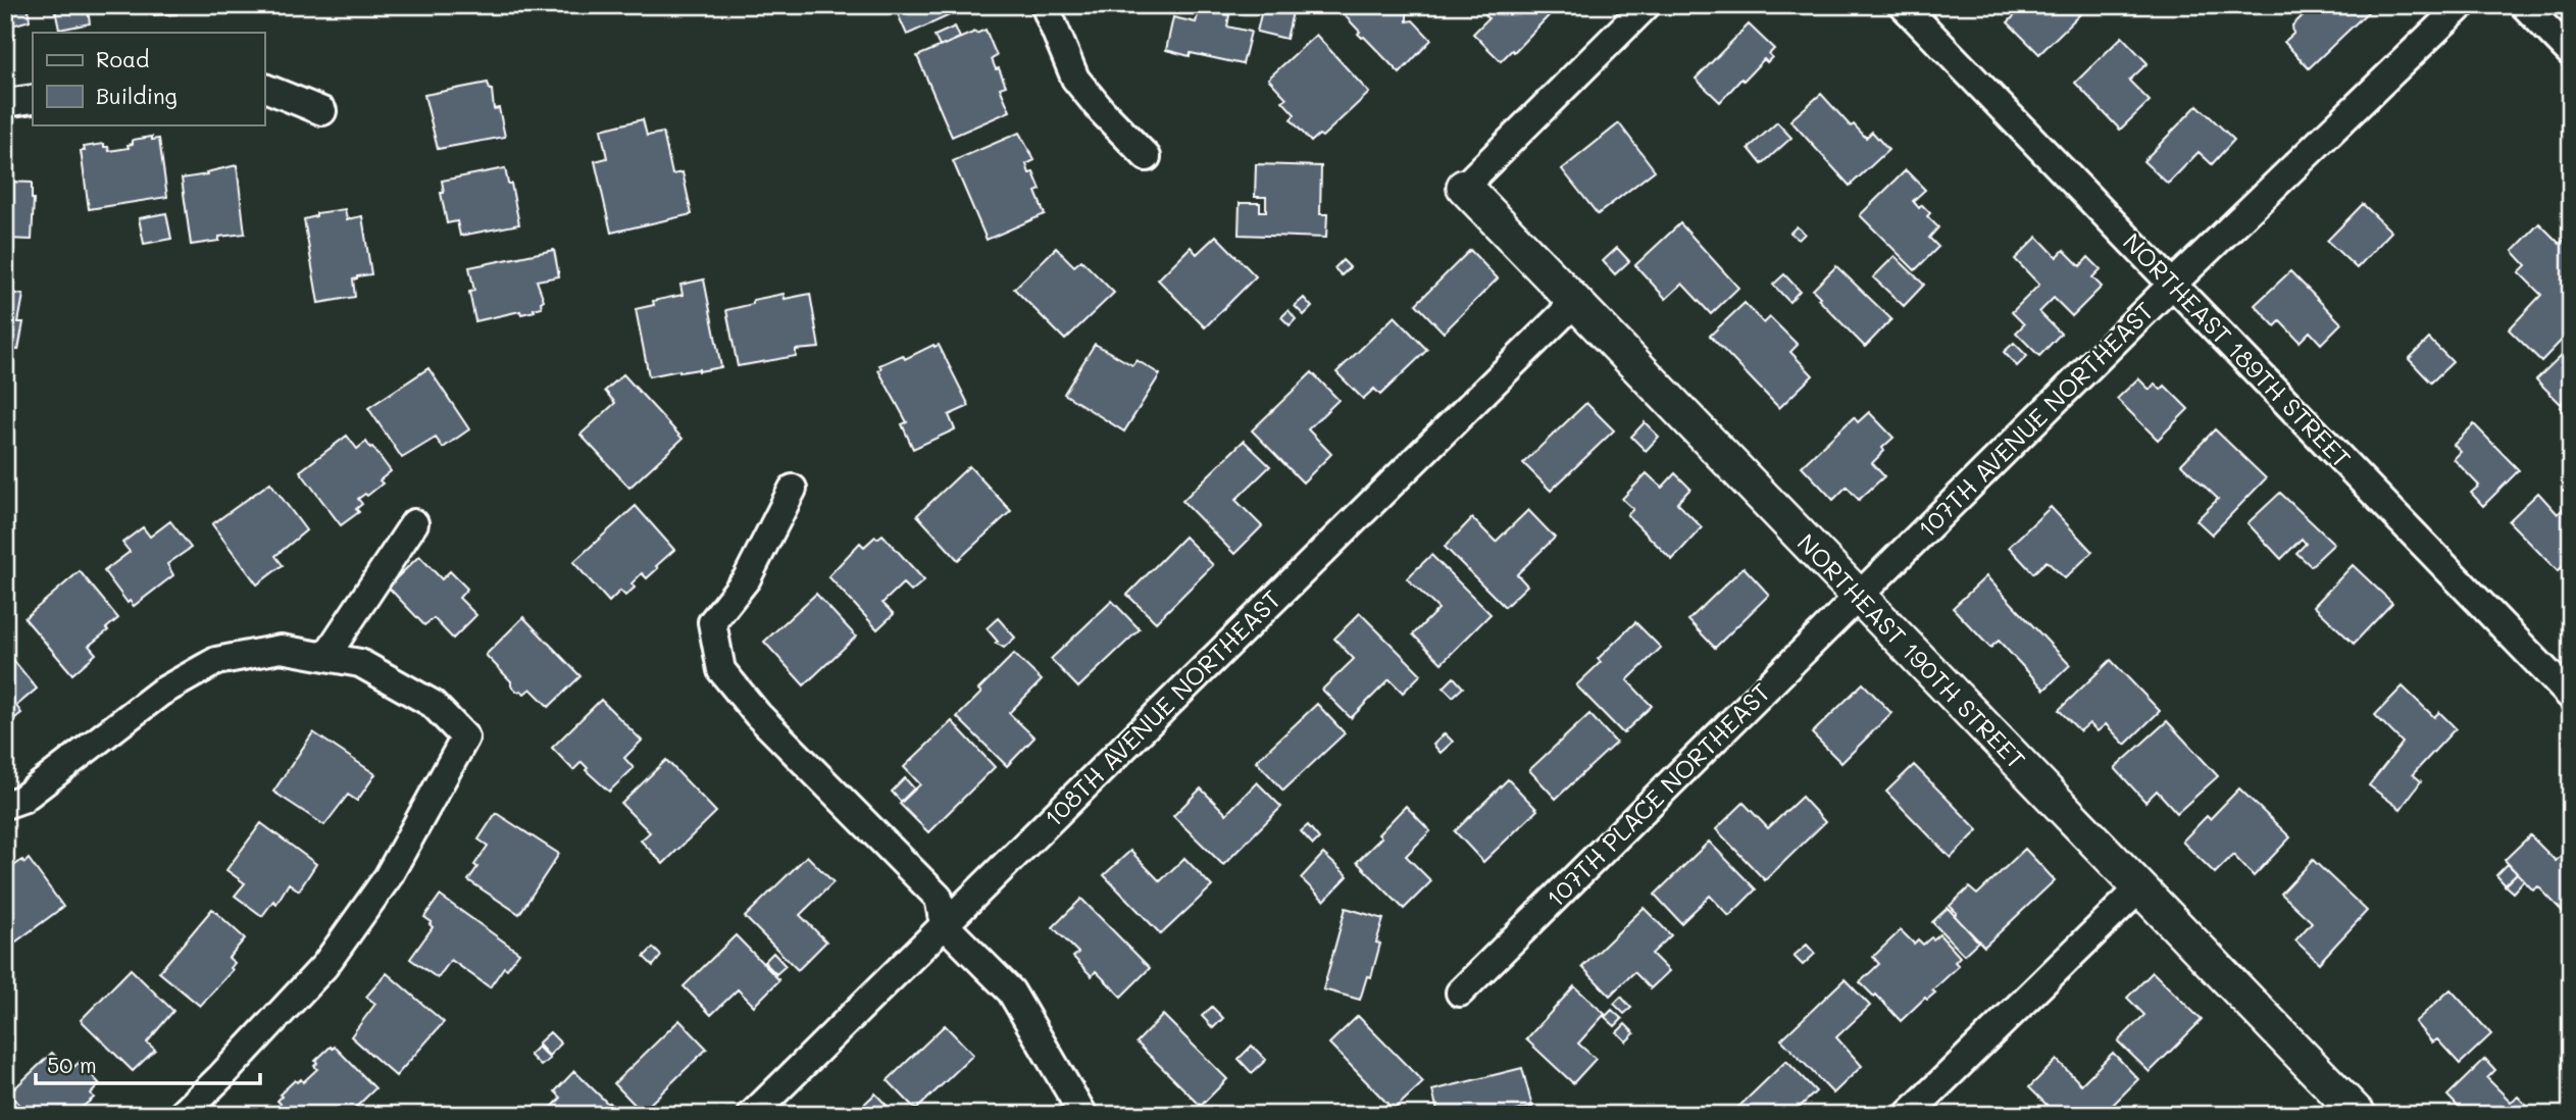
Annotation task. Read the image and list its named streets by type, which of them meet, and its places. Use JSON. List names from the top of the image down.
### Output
{
  "streets": {
    "street": [
      "NORTHEAST 189TH STREET",
      "107TH AVENUE NORTHEAST",
      "NORTHEAST 190TH STREET",
      "108TH AVENUE NORTHEAST",
      "107TH PLACE NORTHEAST"
    ]
  },
  "crossings": [
    ["NORTHEAST 189TH STREET", "107TH AVENUE NORTHEAST"],
    ["107TH AVENUE NORTHEAST", "NORTHEAST 190TH STREET"],
    ["107TH AVENUE NORTHEAST", "107TH PLACE NORTHEAST"],
    ["NORTHEAST 190TH STREET", "108TH AVENUE NORTHEAST"],
    ["NORTHEAST 190TH STREET", "107TH PLACE NORTHEAST"]
  ],
  "legend": ["Road", "Building"],
  "scale_bar": "50 m"
}
